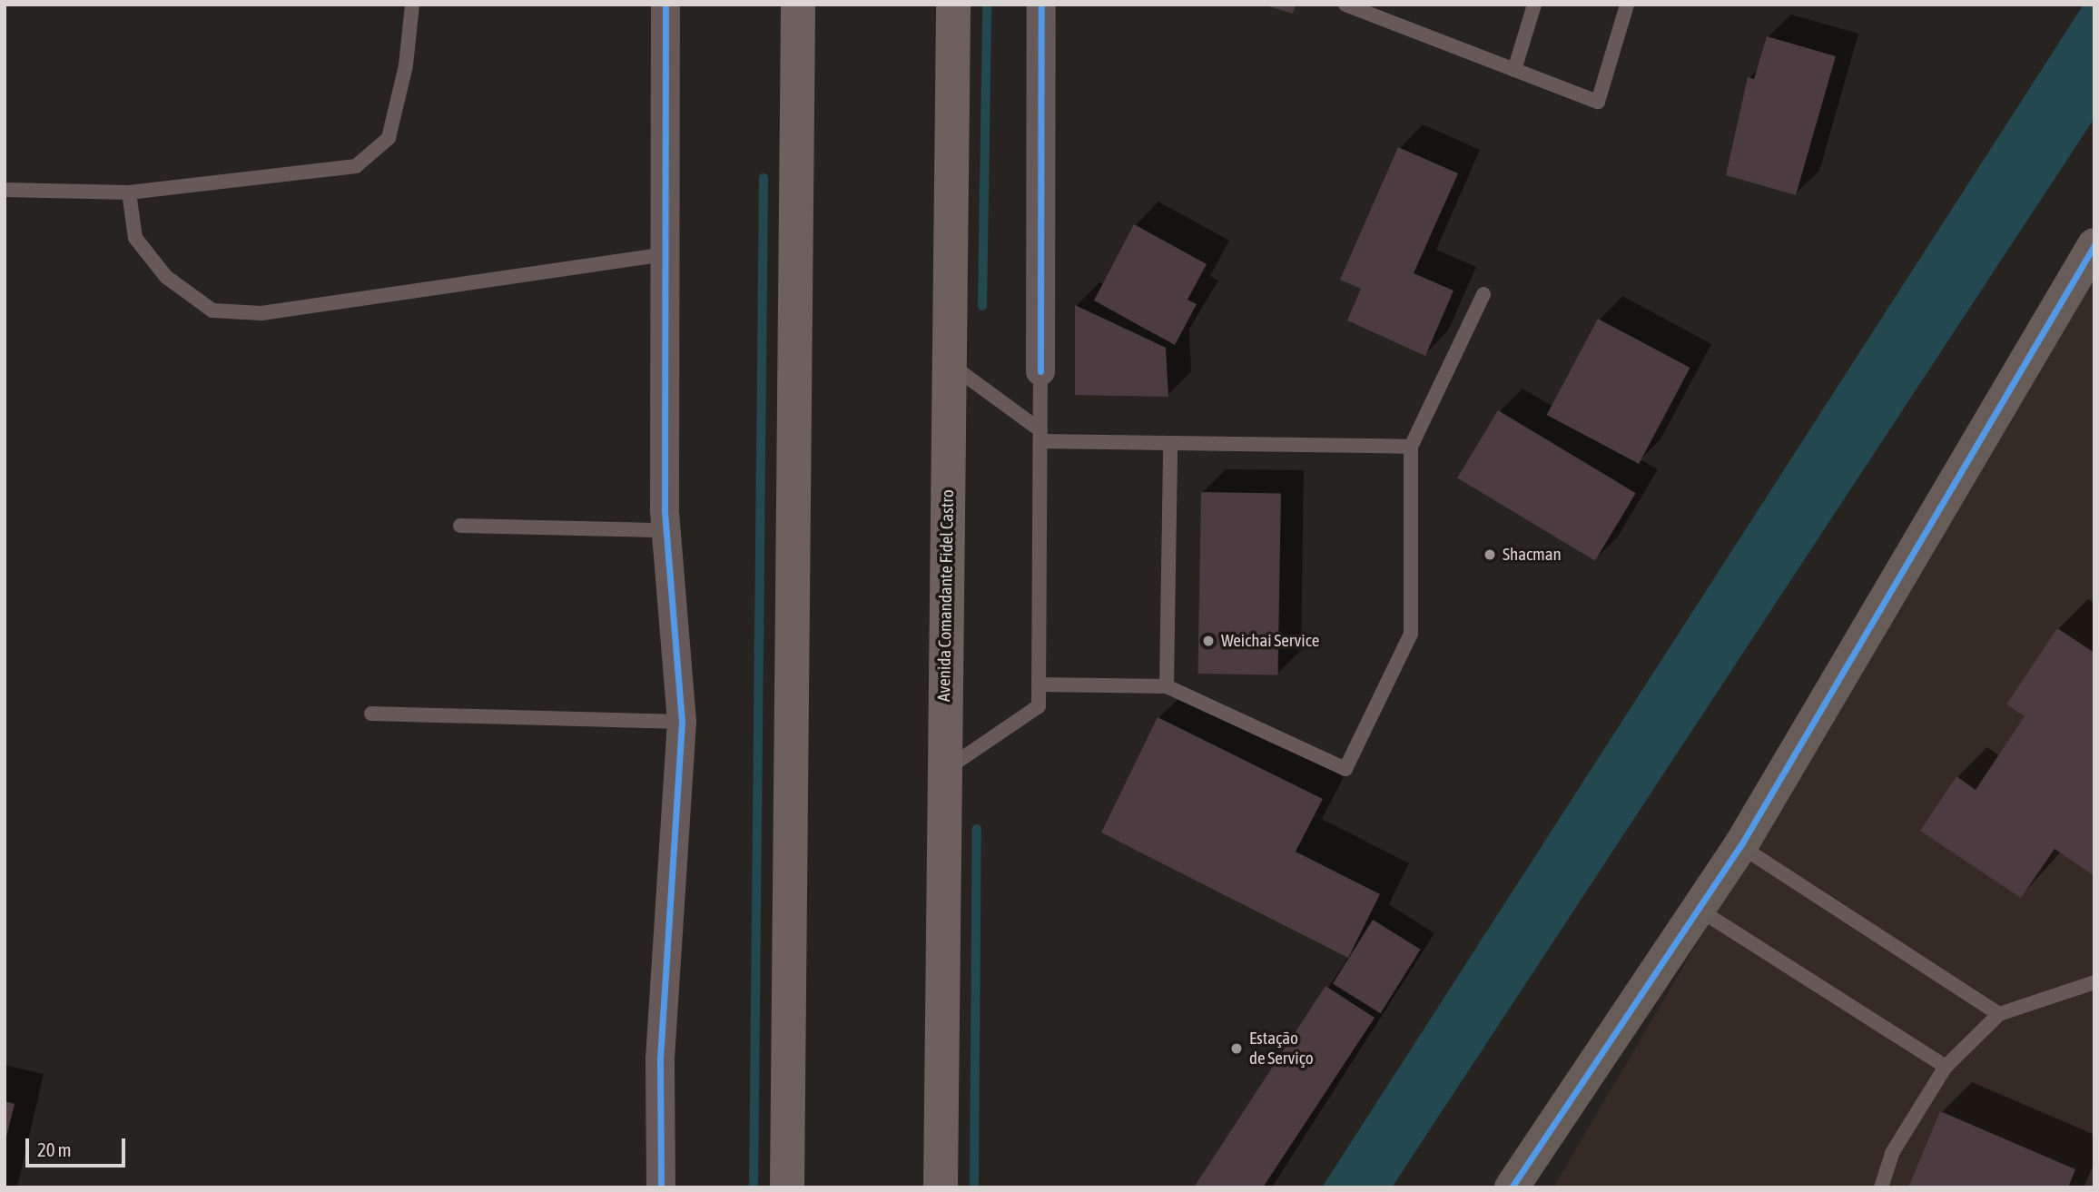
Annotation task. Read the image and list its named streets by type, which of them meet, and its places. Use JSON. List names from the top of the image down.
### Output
{
  "streets": {
    "highway": ["Avenida Comandante Fidel Castro"]
  },
  "places": ["Shacman", "Weichai Service", "Estação de Serviço"],
  "scale_bar": "20 m"
}
